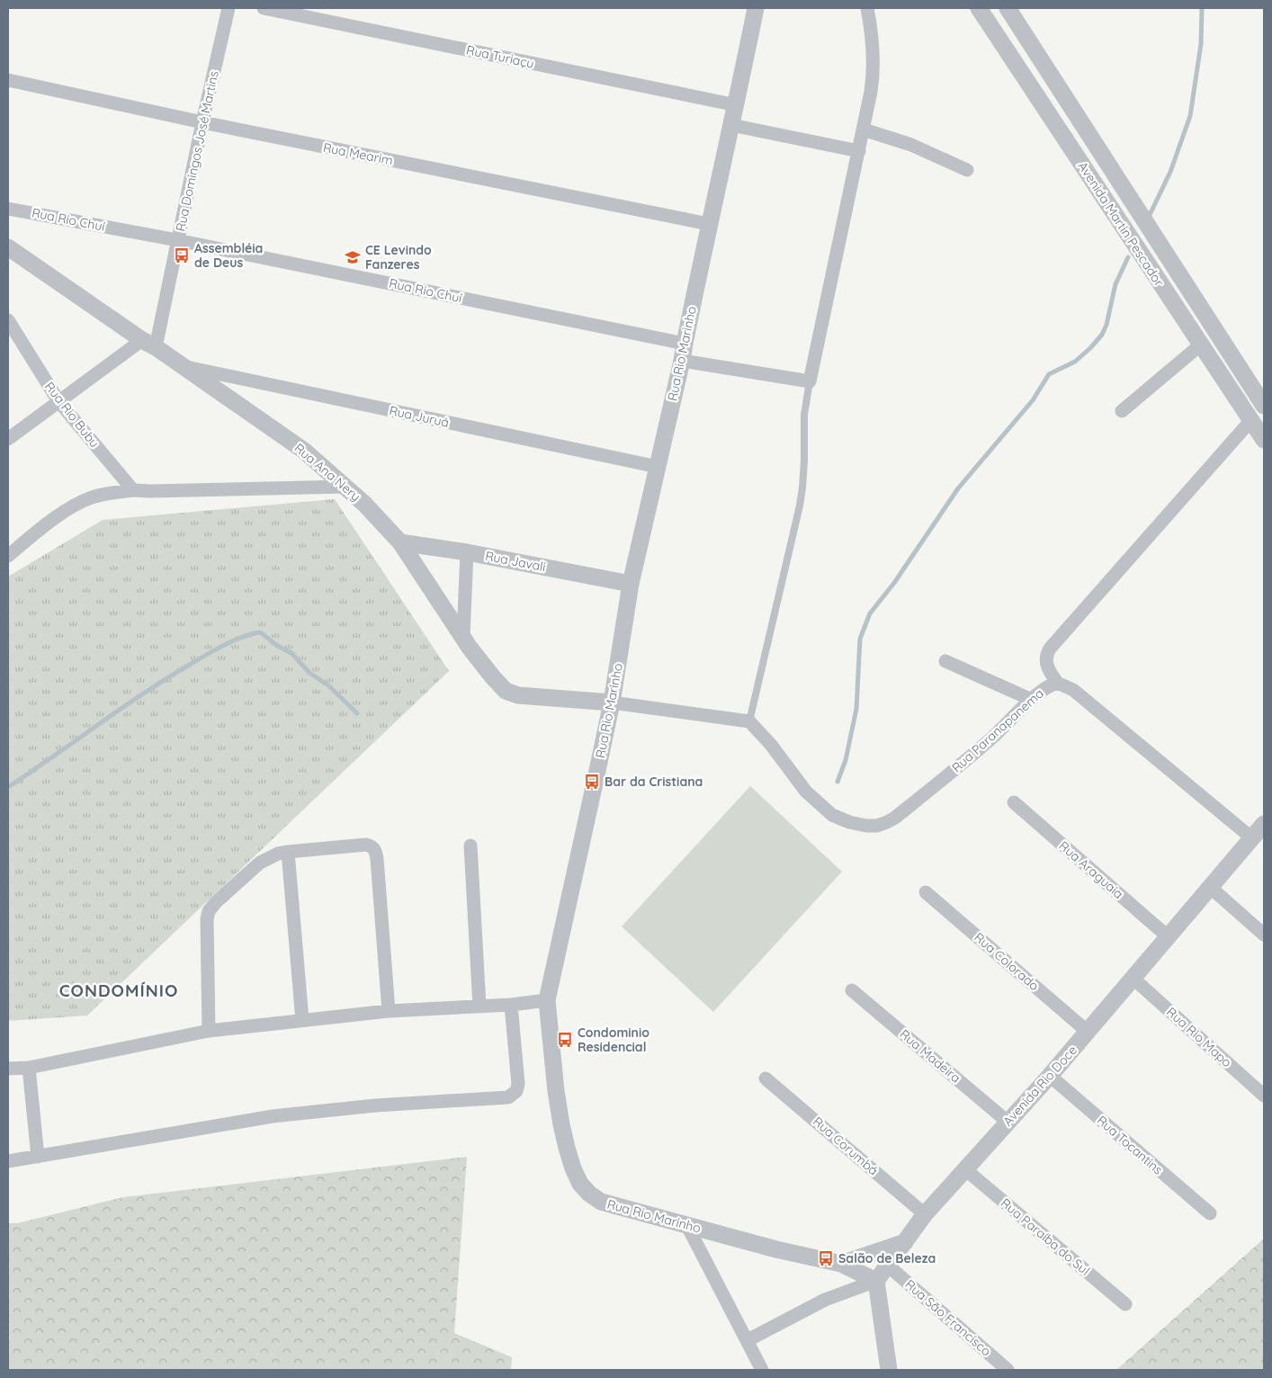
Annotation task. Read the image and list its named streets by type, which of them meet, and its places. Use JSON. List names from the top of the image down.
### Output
{
  "streets": {
    "street": [
      "Rua Turiaçu",
      "Rua Domingos José Martins",
      "Rua Mearim",
      "Rua Rio Chuí",
      "Avenida Martin Pescador",
      "Rua Rio Marinho",
      "Rua Rio Bubu",
      "Rua Juruá",
      "Rua Ana Nery",
      "Rua Javali",
      "Rua Paranapanema",
      "Rua Araguaia",
      "Rua Colorado",
      "Rua Rio Mapo",
      "Rua Madeira",
      "Avenida Rio Doce",
      "Rua Tocantins",
      "Rua Corumbá",
      "Rua Paraíba do Sul",
      "Rua São Francisco"
    ]
  },
  "crossings": [
    ["Rua Turiaçu", "Rua Rio Marinho"],
    ["Rua Domingos José Martins", "Rua Mearim"],
    ["Rua Domingos José Martins", "Rua Rio Chuí"],
    ["Rua Domingos José Martins", "Rua Ana Nery"],
    ["Rua Mearim", "Rua Rio Marinho"],
    ["Rua Rio Chuí", "Rua Rio Marinho"],
    ["Rua Rio Marinho", "Rua Juruá"],
    ["Rua Rio Marinho", "Rua Ana Nery"],
    ["Rua Rio Marinho", "Rua Javali"],
    ["Rua Rio Marinho", "Avenida Rio Doce"],
    ["Rua Juruá", "Rua Ana Nery"],
    ["Rua Ana Nery", "Rua Javali"],
    ["Rua Paranapanema", "Avenida Rio Doce"],
    ["Rua Araguaia", "Avenida Rio Doce"],
    ["Rua Colorado", "Avenida Rio Doce"],
    ["Rua Rio Mapo", "Avenida Rio Doce"],
    ["Rua Madeira", "Avenida Rio Doce"],
    ["Avenida Rio Doce", "Rua Tocantins"],
    ["Avenida Rio Doce", "Rua Corumbá"],
    ["Avenida Rio Doce", "Rua Paraíba do Sul"],
    ["Avenida Rio Doce", "Rua São Francisco"]
  ],
  "districts": ["CONDOMÍNIO"],
  "places": {
    "bus stop": [
      "Assembléia de Deus",
      "Bar da Cristiana",
      "Condominio Residencial",
      "Salão de Beleza"
    ],
    "school or university": ["CE Levindo Fanzeres"]
  }
}
